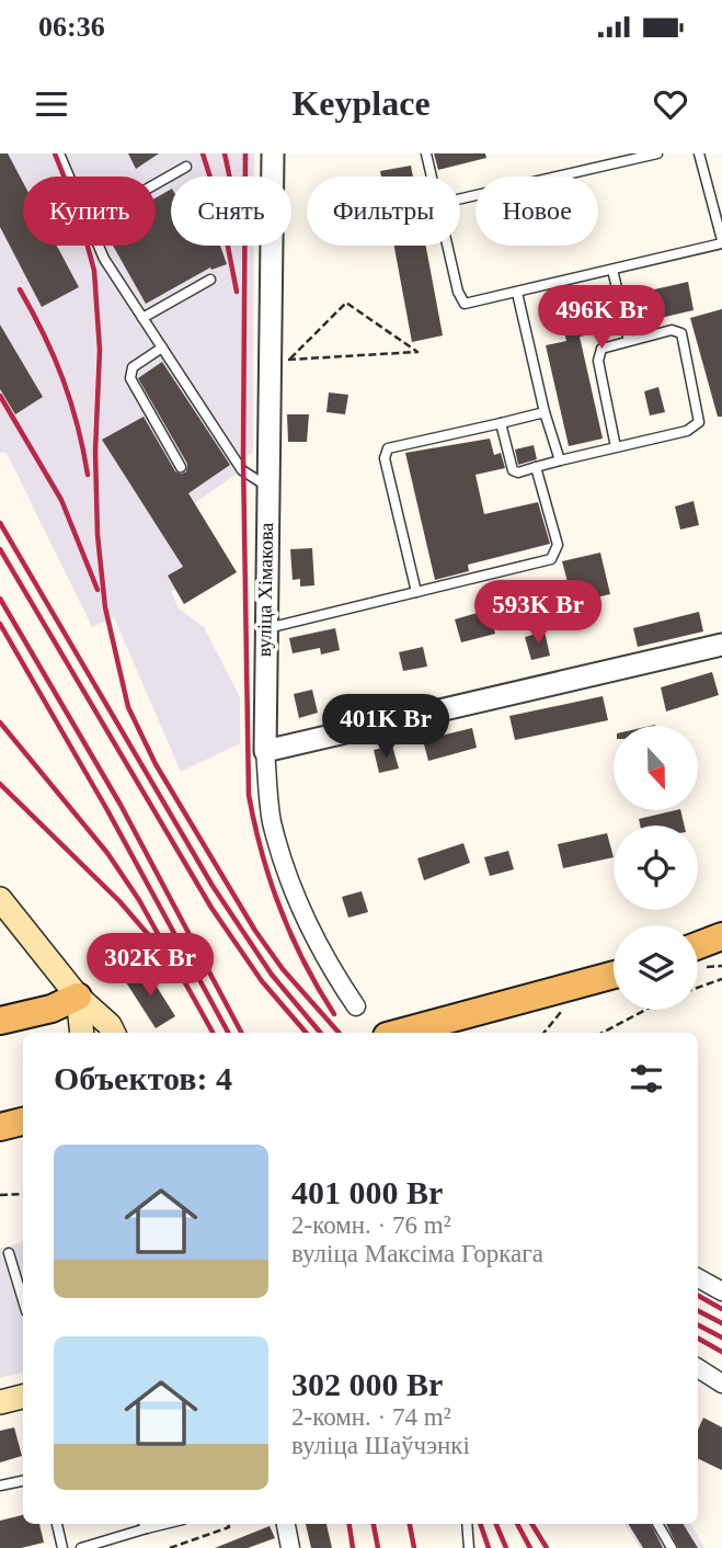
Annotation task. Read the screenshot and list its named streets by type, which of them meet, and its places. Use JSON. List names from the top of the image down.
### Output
{
  "streets": {
    "street": ["вуліца Хімакова"]
  },
  "north": "bottom",
  "page": {
    "status": "06:36",
    "header": "Keyplace",
    "chip": [
      "Купить",
      "Снять",
      "Фильтры",
      "Новое"
    ],
    "price": [
      "496K Br",
      "593K Br",
      "401K Br",
      "302K Br"
    ],
    "heading": "Объектов: 4",
    "list": [
      {
        "name": "401 000 Br",
        "note": "2-комн. · 76 m² · вуліца Максіма Горкага"
      },
      {
        "name": "302 000 Br",
        "note": "2-комн. · 74 m² · вуліца Шаўчэнкі"
      }
    ]
  }
}
